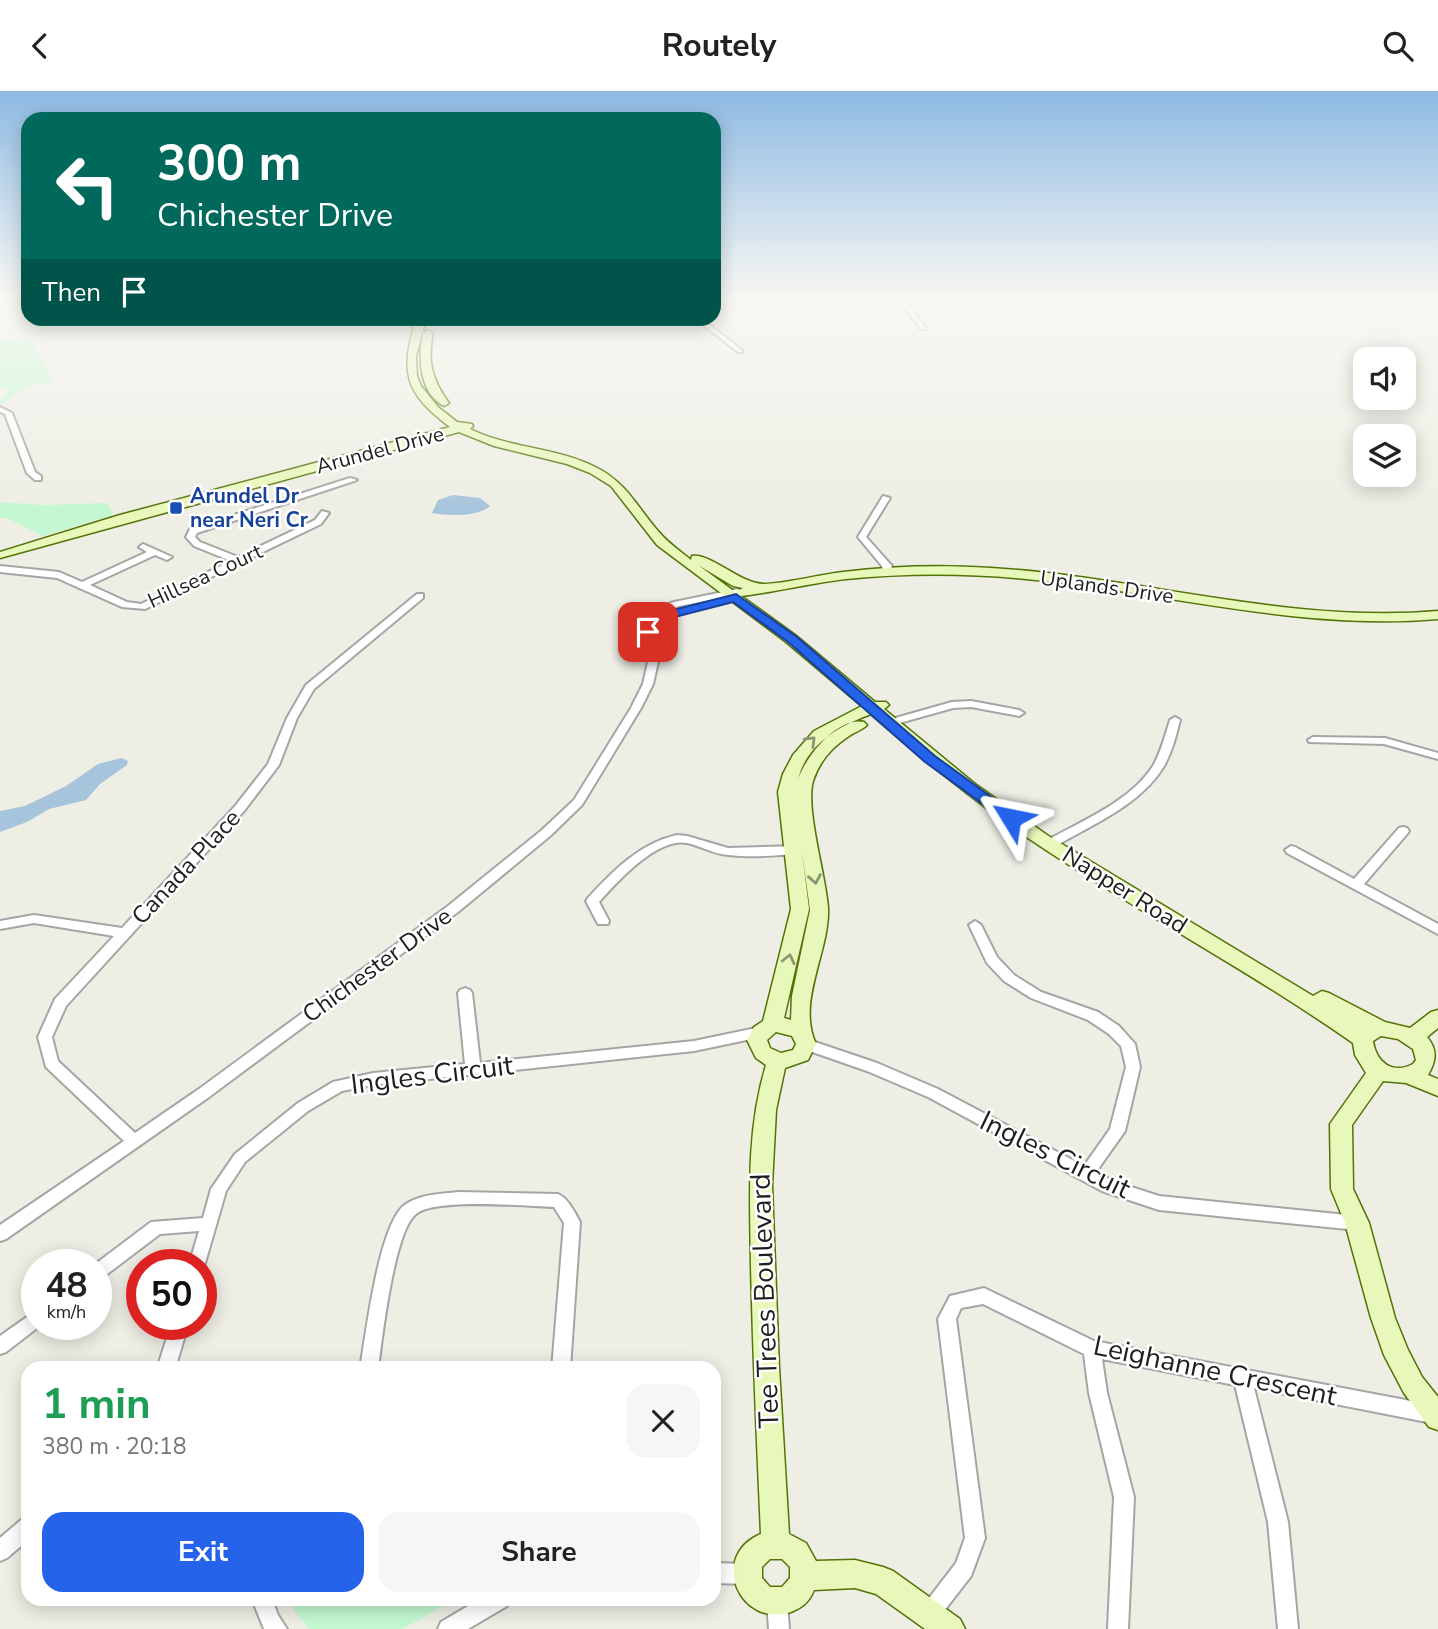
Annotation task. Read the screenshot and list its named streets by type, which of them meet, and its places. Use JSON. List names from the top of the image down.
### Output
{
  "streets": {
    "main road": [
      "Arundel Drive",
      "Uplands Drive",
      "Napper Road",
      "Tee Trees Boulevard"
    ],
    "street": [
      "Hillsea Court",
      "Canada Place",
      "Chichester Drive",
      "Ingles Circuit",
      "Leighanne Crescent"
    ]
  },
  "crossings": [
    ["Arundel Drive", "Napper Road"],
    ["Uplands Drive", "Napper Road"],
    ["Uplands Drive", "Chichester Drive"],
    ["Canada Place", "Chichester Drive"],
    ["Napper Road", "Chichester Drive"],
    ["Ingles Circuit", "Tee Trees Boulevard"]
  ],
  "places": {
    "transit": ["Arundel Dr near Neri Cr"]
  },
  "page": {
    "header": "Routely",
    "turn": ["300 m", "Chichester Drive"],
    "then": "Then",
    "speed": "48 km/h",
    "limit": "50",
    "heading": ["1 min", "380 m · 20:18"],
    "buttons": ["Exit", "Share"]
  }
}
